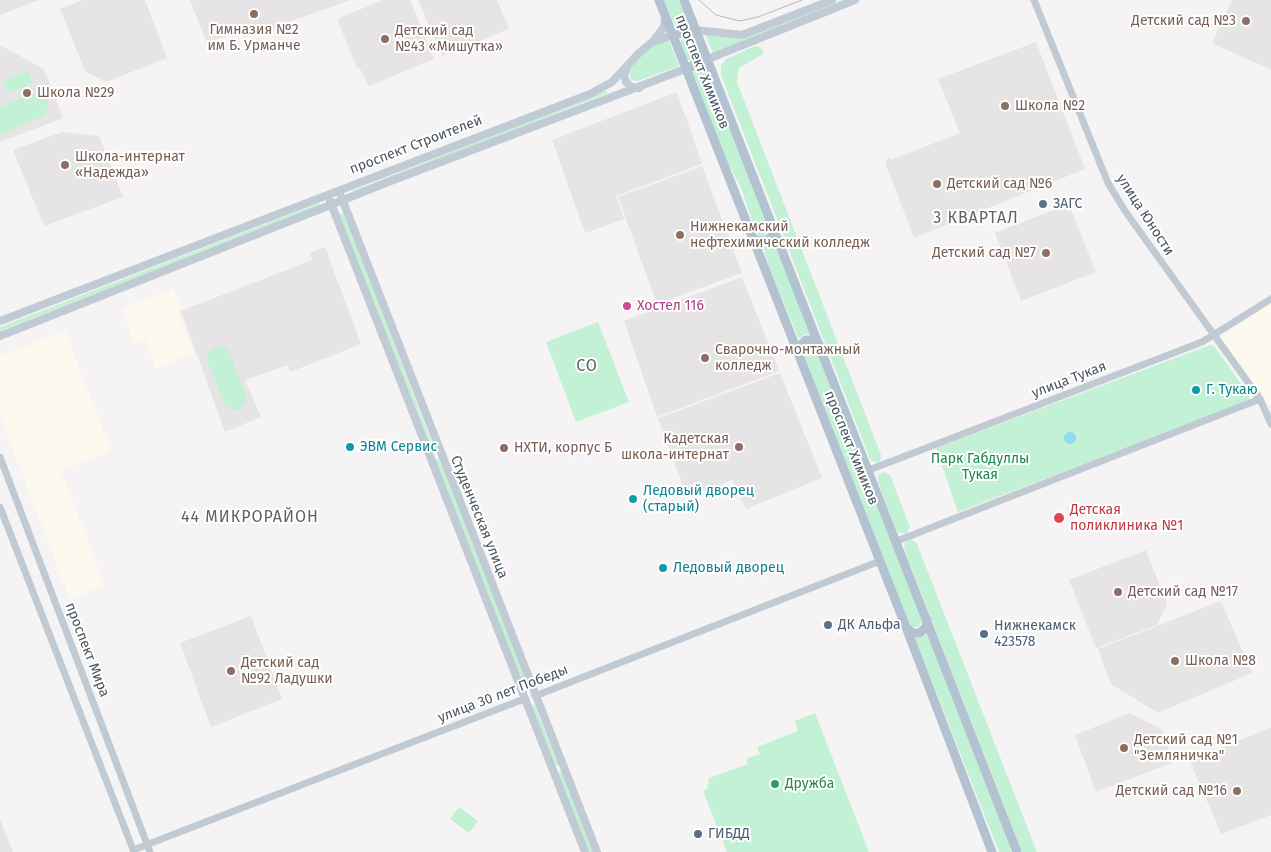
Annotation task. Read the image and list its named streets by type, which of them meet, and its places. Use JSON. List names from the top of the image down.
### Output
{
  "streets": {
    "main road": [
      "проспект Химиков",
      "проспект Строителей",
      "Студенческая улица",
      "улица 30 лет Победы"
    ],
    "street": ["улица Юности", "улица Тукая", "проспект Мира"]
  },
  "crossings": [
    ["проспект Химиков", "проспект Строителей"],
    ["проспект Химиков", "улица Тукая"],
    ["проспект Химиков", "улица 30 лет Победы"],
    ["проспект Строителей", "Студенческая улица"],
    ["улица Юности", "улица Тукая"],
    ["Студенческая улица", "улица 30 лет Победы"],
    ["проспект Мира", "улица 30 лет Победы"]
  ],
  "districts": ["3 КВАРТАЛ", "СО", "44 МИКРОРАЙОН"],
  "parks": ["Парк Габдуллы Тукая"],
  "places": [
    "Гимназия №2 им Б. Урманче",
    "Детский сад №3",
    "Детский сад №43 «Мишутка»",
    "Школа №29",
    "Школа №2",
    "Школа-интернат «Надежда»",
    "Детский сад №6",
    "ЗАГС",
    "Нижнекамский нефтехимический колледж",
    "Детский сад №7",
    "Хостел 116",
    "Сварочно-монтажный колледж",
    "Г. Тукаю",
    "ЭВМ Сервис",
    "Кадетская школа-интернат",
    "НХТИ, корпус Б",
    "Ледовый дворец (старый)",
    "Детская поликлиника №1",
    "Ледовый дворец",
    "Детский сад №17",
    "ДК Альфа",
    "Нижнекамск 423578",
    "Школа №8",
    "Детский сад №92 Ладушки",
    "Детский сад №1 \"Земляничка\"",
    "Дружба",
    "Детский сад №16",
    "ГИБДД"
  ]
}
